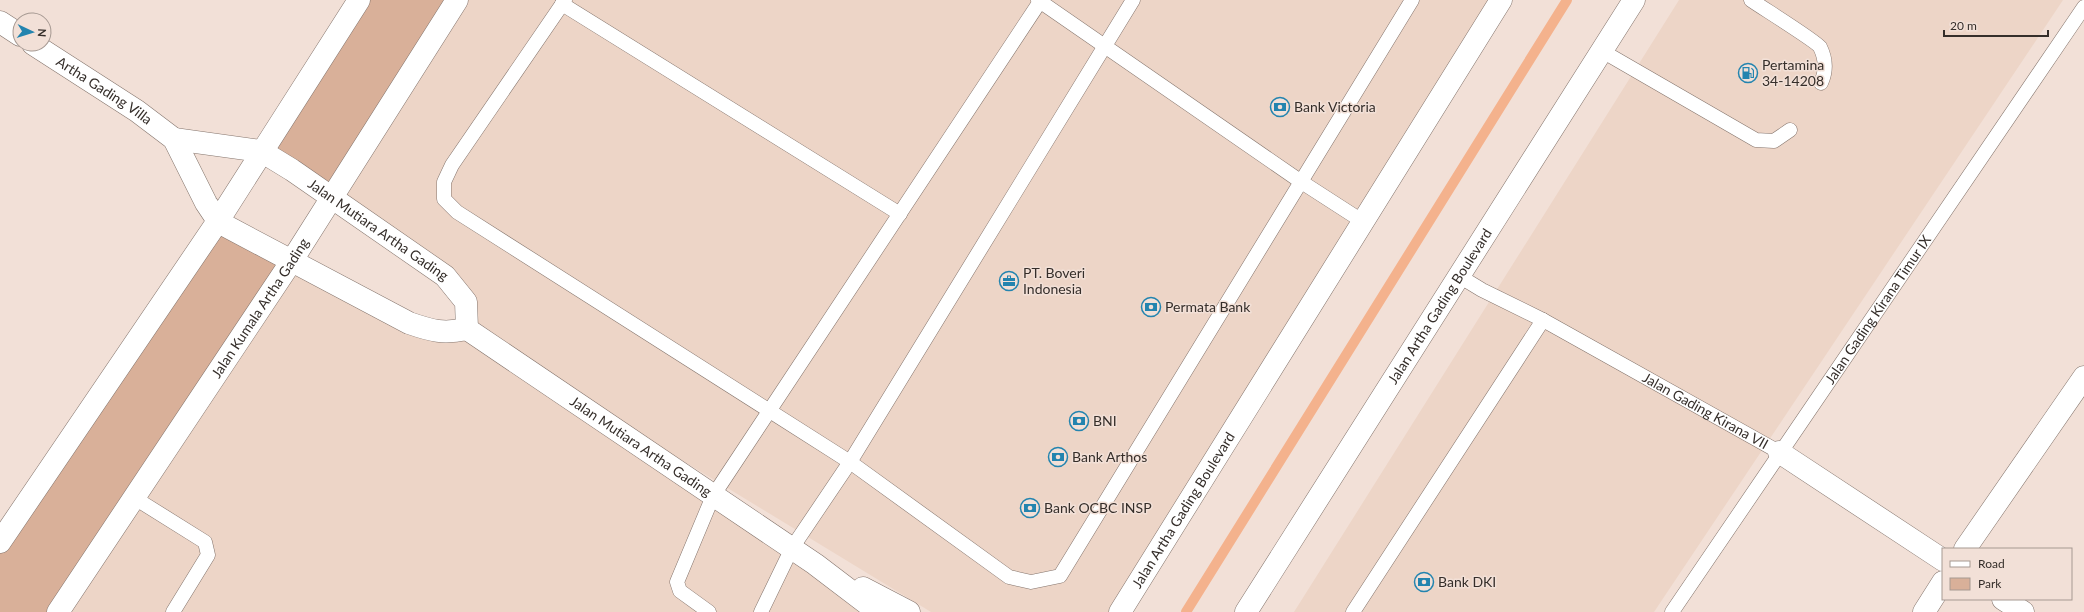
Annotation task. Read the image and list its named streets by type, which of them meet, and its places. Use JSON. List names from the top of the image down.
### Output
{
  "streets": {
    "street": [
      "Artha Gading Villa",
      "Jalan Mutiara Artha Gading",
      "Jalan Artha Gading Boulevard",
      "Jalan Kumala Artha Gading",
      "Jalan Gading Kirana VII"
    ],
    "lane": ["Jalan Gading Kirana Timur IX"]
  },
  "crossings": [
    ["Artha Gading Villa", "Jalan Mutiara Artha Gading"],
    ["Jalan Mutiara Artha Gading", "Jalan Kumala Artha Gading"],
    ["Jalan Artha Gading Boulevard", "Jalan Gading Kirana VII"],
    ["Jalan Gading Kirana Timur IX", "Jalan Gading Kirana VII"]
  ],
  "places": {
    "fuel station": ["Pertamina 34-14208"],
    "bank": [
      "Bank Victoria",
      "Permata Bank",
      "BNI",
      "Bank Arthos",
      "Bank OCBC INSP",
      "Bank DKI"
    ],
    "office": ["PT. Boveri Indonesia"]
  },
  "legend": ["Road", "Park"],
  "scale_bar": "20 m",
  "north": "right"
}
